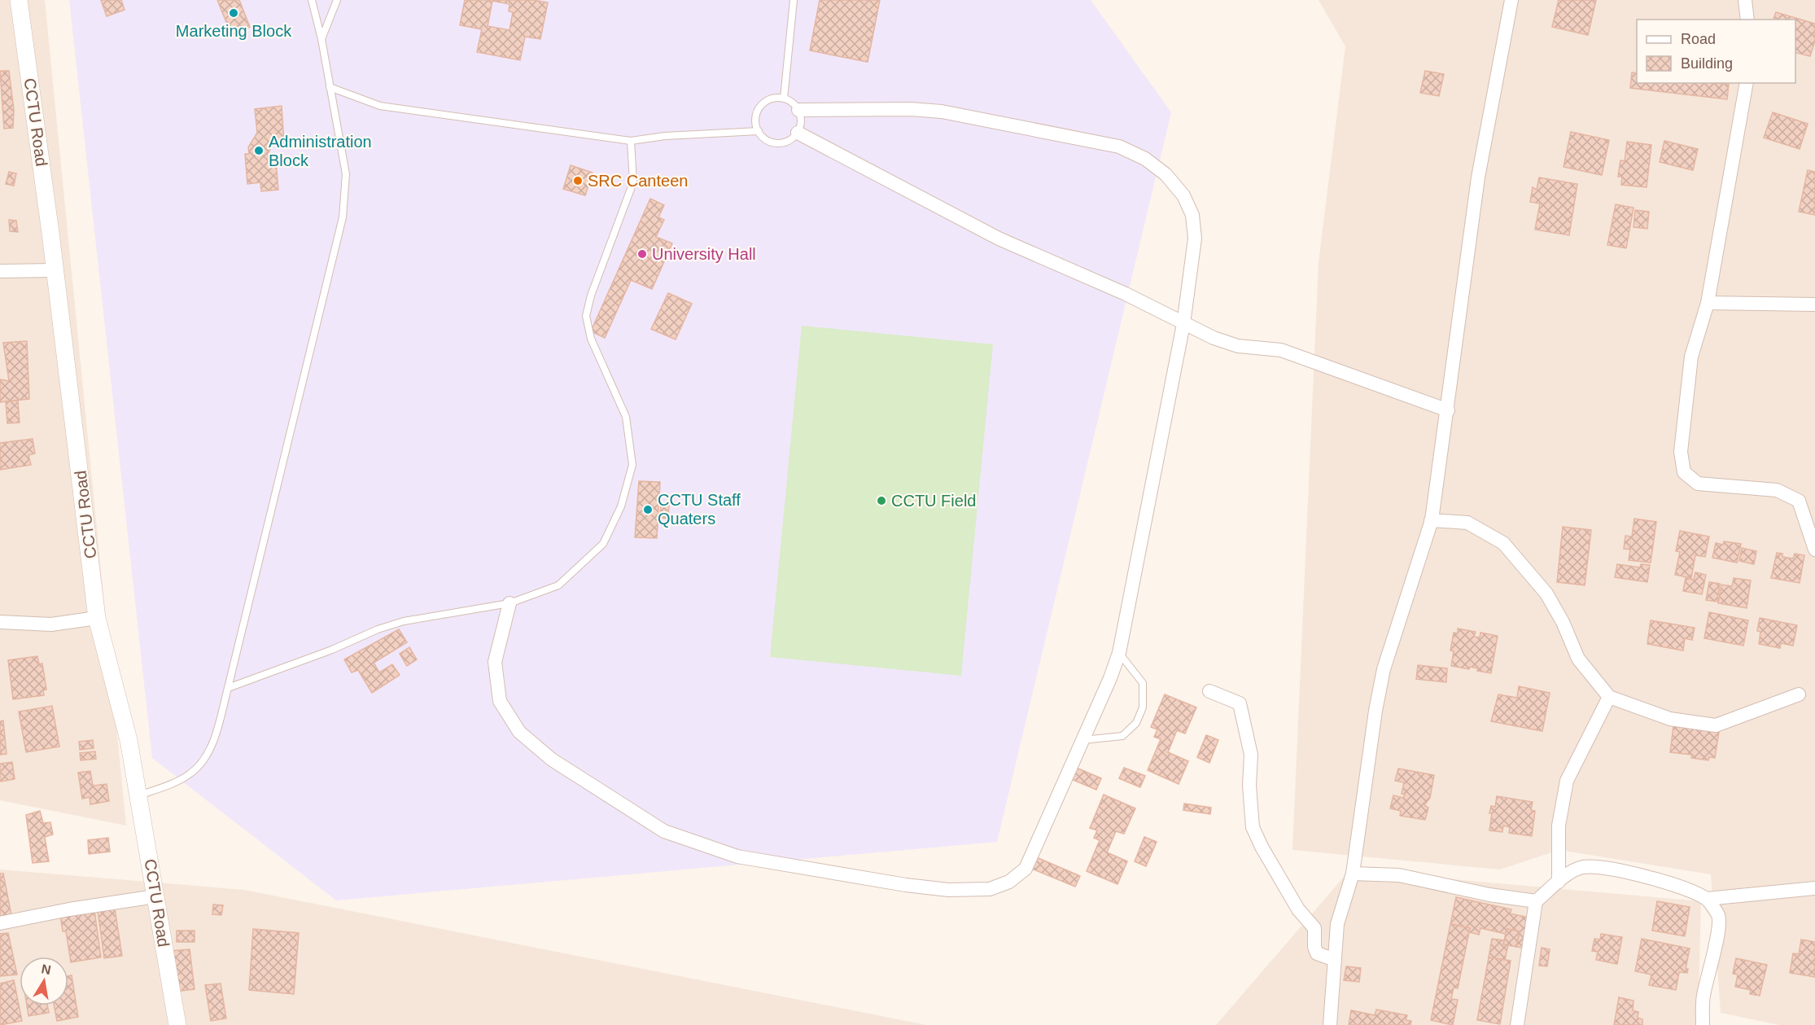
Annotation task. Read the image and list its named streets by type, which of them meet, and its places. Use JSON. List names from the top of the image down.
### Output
{
  "streets": {
    "street": ["CCTU Road"]
  },
  "places": [
    "Marketing Block",
    "Administration Block",
    "SRC Canteen",
    "University Hall",
    "CCTU Field",
    "CCTU Staff Quaters"
  ],
  "legend": ["Road", "Building"],
  "north": "top"
}
